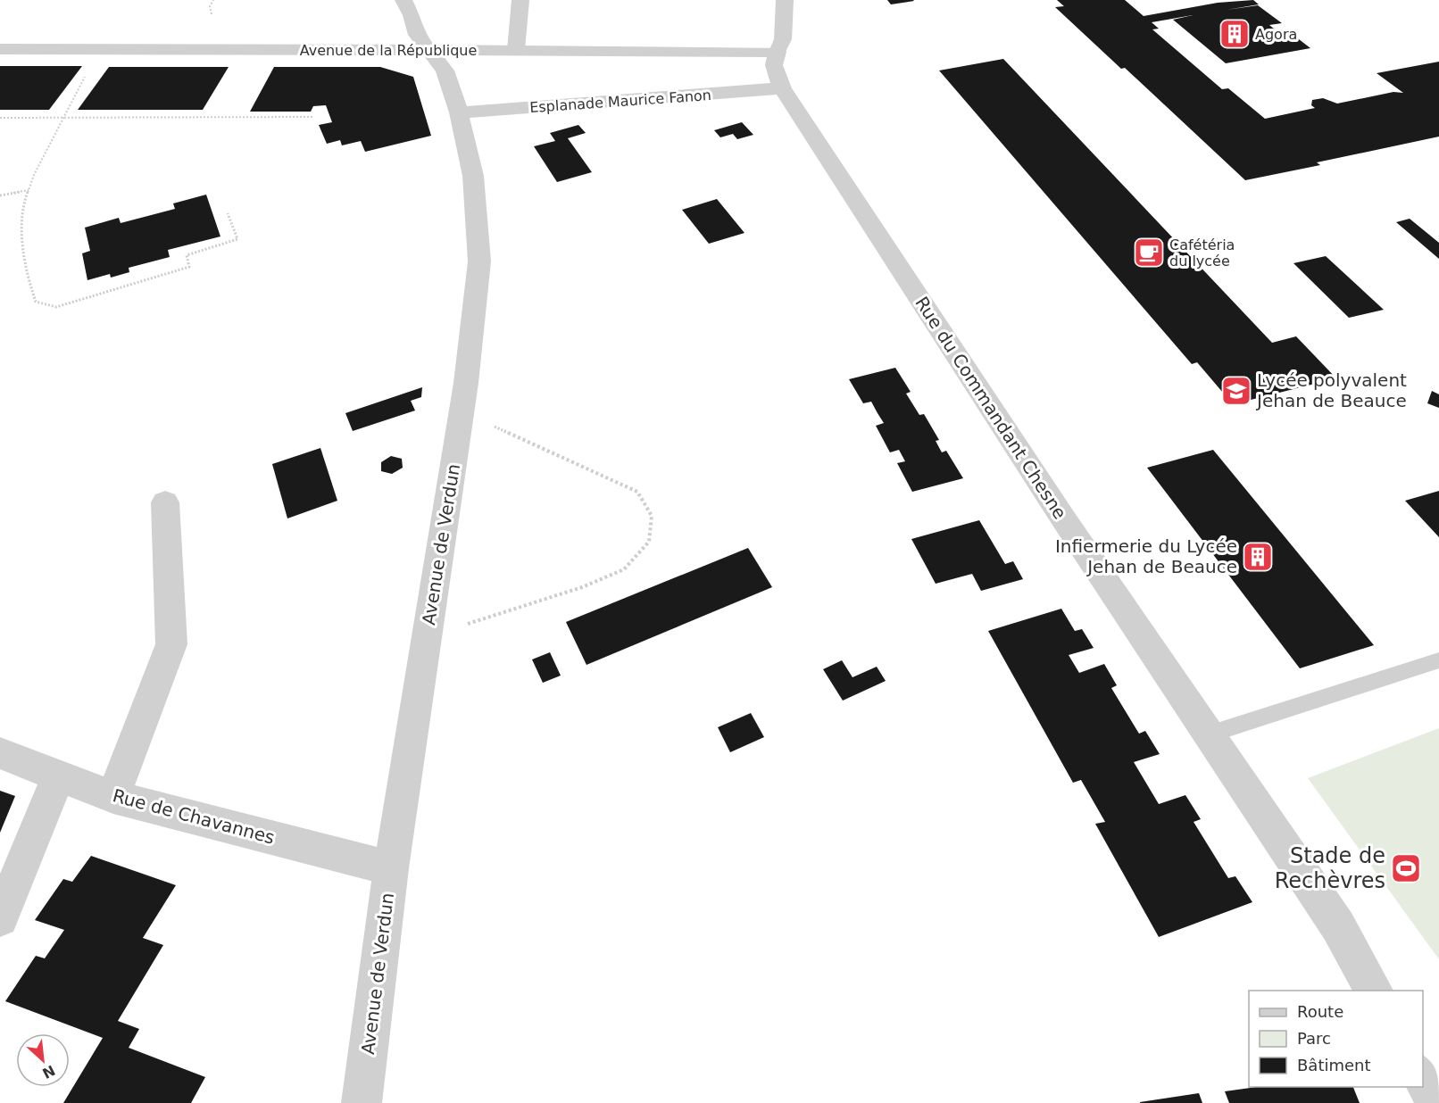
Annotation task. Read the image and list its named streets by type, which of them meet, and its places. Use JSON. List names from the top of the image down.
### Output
{
  "streets": {
    "street": [
      "Avenue de la République",
      "Esplanade Maurice Fanon",
      "Rue du Commandant Chesne",
      "Avenue de Verdun",
      "Rue de Chavannes"
    ]
  },
  "crossings": [
    ["Avenue de la République", "Rue du Commandant Chesne"],
    ["Avenue de la République", "Avenue de Verdun"],
    ["Esplanade Maurice Fanon", "Rue du Commandant Chesne"],
    ["Esplanade Maurice Fanon", "Avenue de Verdun"],
    ["Avenue de Verdun", "Rue de Chavannes"]
  ],
  "places": {
    "building": ["Agora", "Infiermerie du Lycée Jehan de Beauce"],
    "cafe": ["Cafétéria du lycée"],
    "school or university": ["Lycée polyvalent Jehan de Beauce"],
    "sports": ["Stade de Rechèvres"]
  },
  "legend": ["Route", "Parc", "Bâtiment"],
  "north": "bottom right"
}
